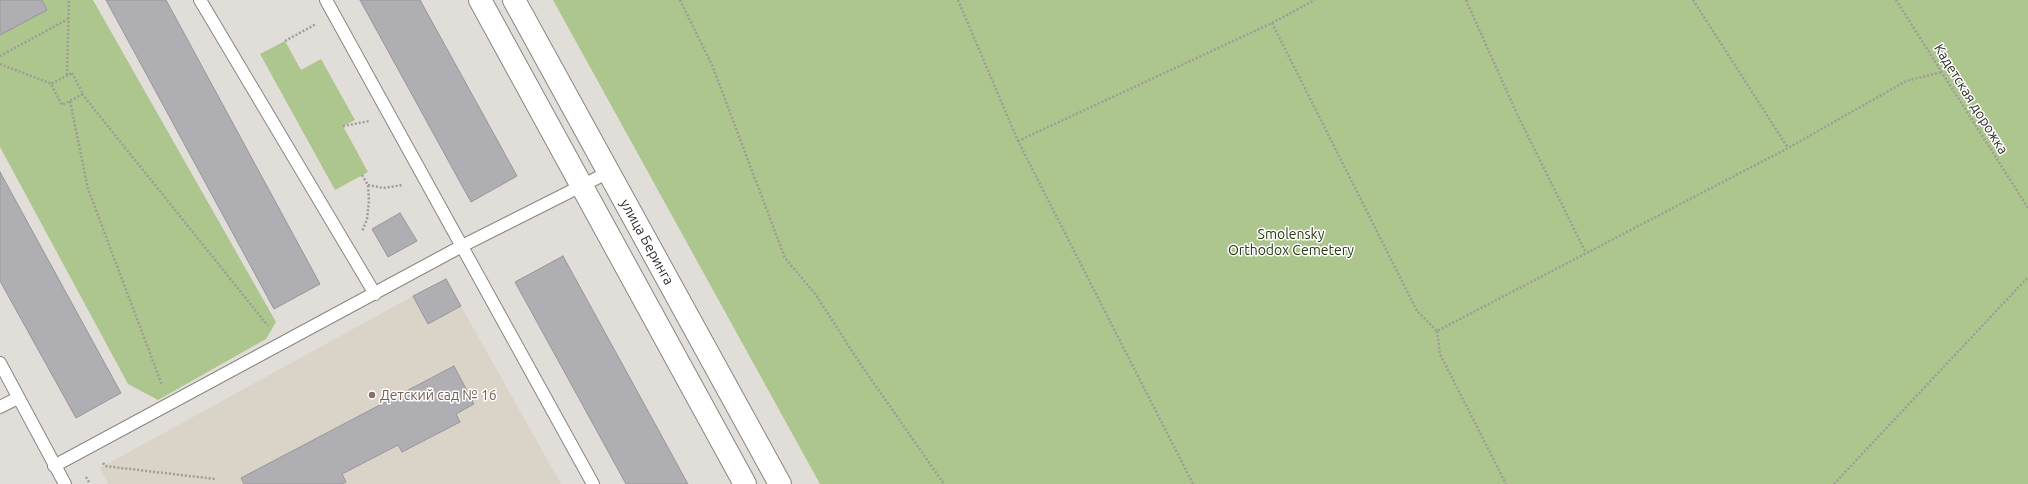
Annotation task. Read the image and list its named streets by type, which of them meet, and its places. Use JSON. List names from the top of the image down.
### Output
{
  "streets": {
    "street": ["улица Беринга"],
    "path": ["Кадетская дорожка"]
  },
  "parks": ["Smolensky Orthodox Cemetery"],
  "places": ["Детский сад № 16"]
}
